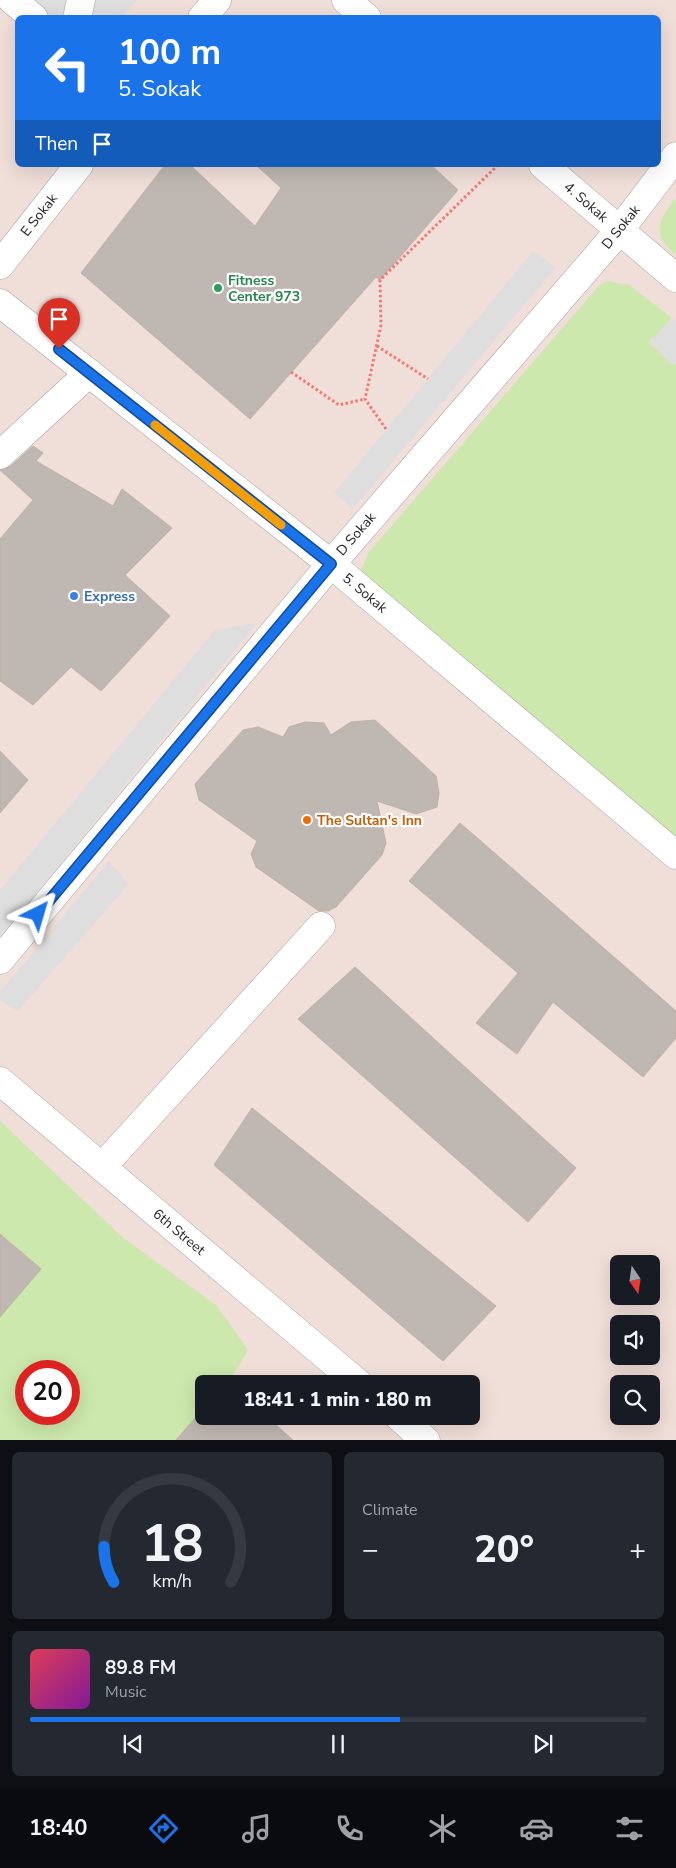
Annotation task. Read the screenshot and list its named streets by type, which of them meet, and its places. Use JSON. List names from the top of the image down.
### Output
{
  "streets": {
    "lane": [
      "4. Sokak",
      "E Sokak",
      "D Sokak",
      "5. Sokak",
      "6th Street"
    ]
  },
  "crossings": [
    ["4. Sokak", "D Sokak"],
    ["D Sokak", "5. Sokak"]
  ],
  "places": ["Fitness Center 973", "Express", "The Sultan's Inn"],
  "north": "bottom",
  "page": {
    "turn": ["100 m", "5. Sokak"],
    "then": "Then",
    "limit": "20",
    "trip": "18:41 · 1 min · 180 m",
    "tile": "Climate",
    "heat": ["−", "20°", "+"],
    "song": ["89.8 FM", "Music"],
    "tabs": "18:40",
    "gauge": ["18", "km/h"]
  }
}
